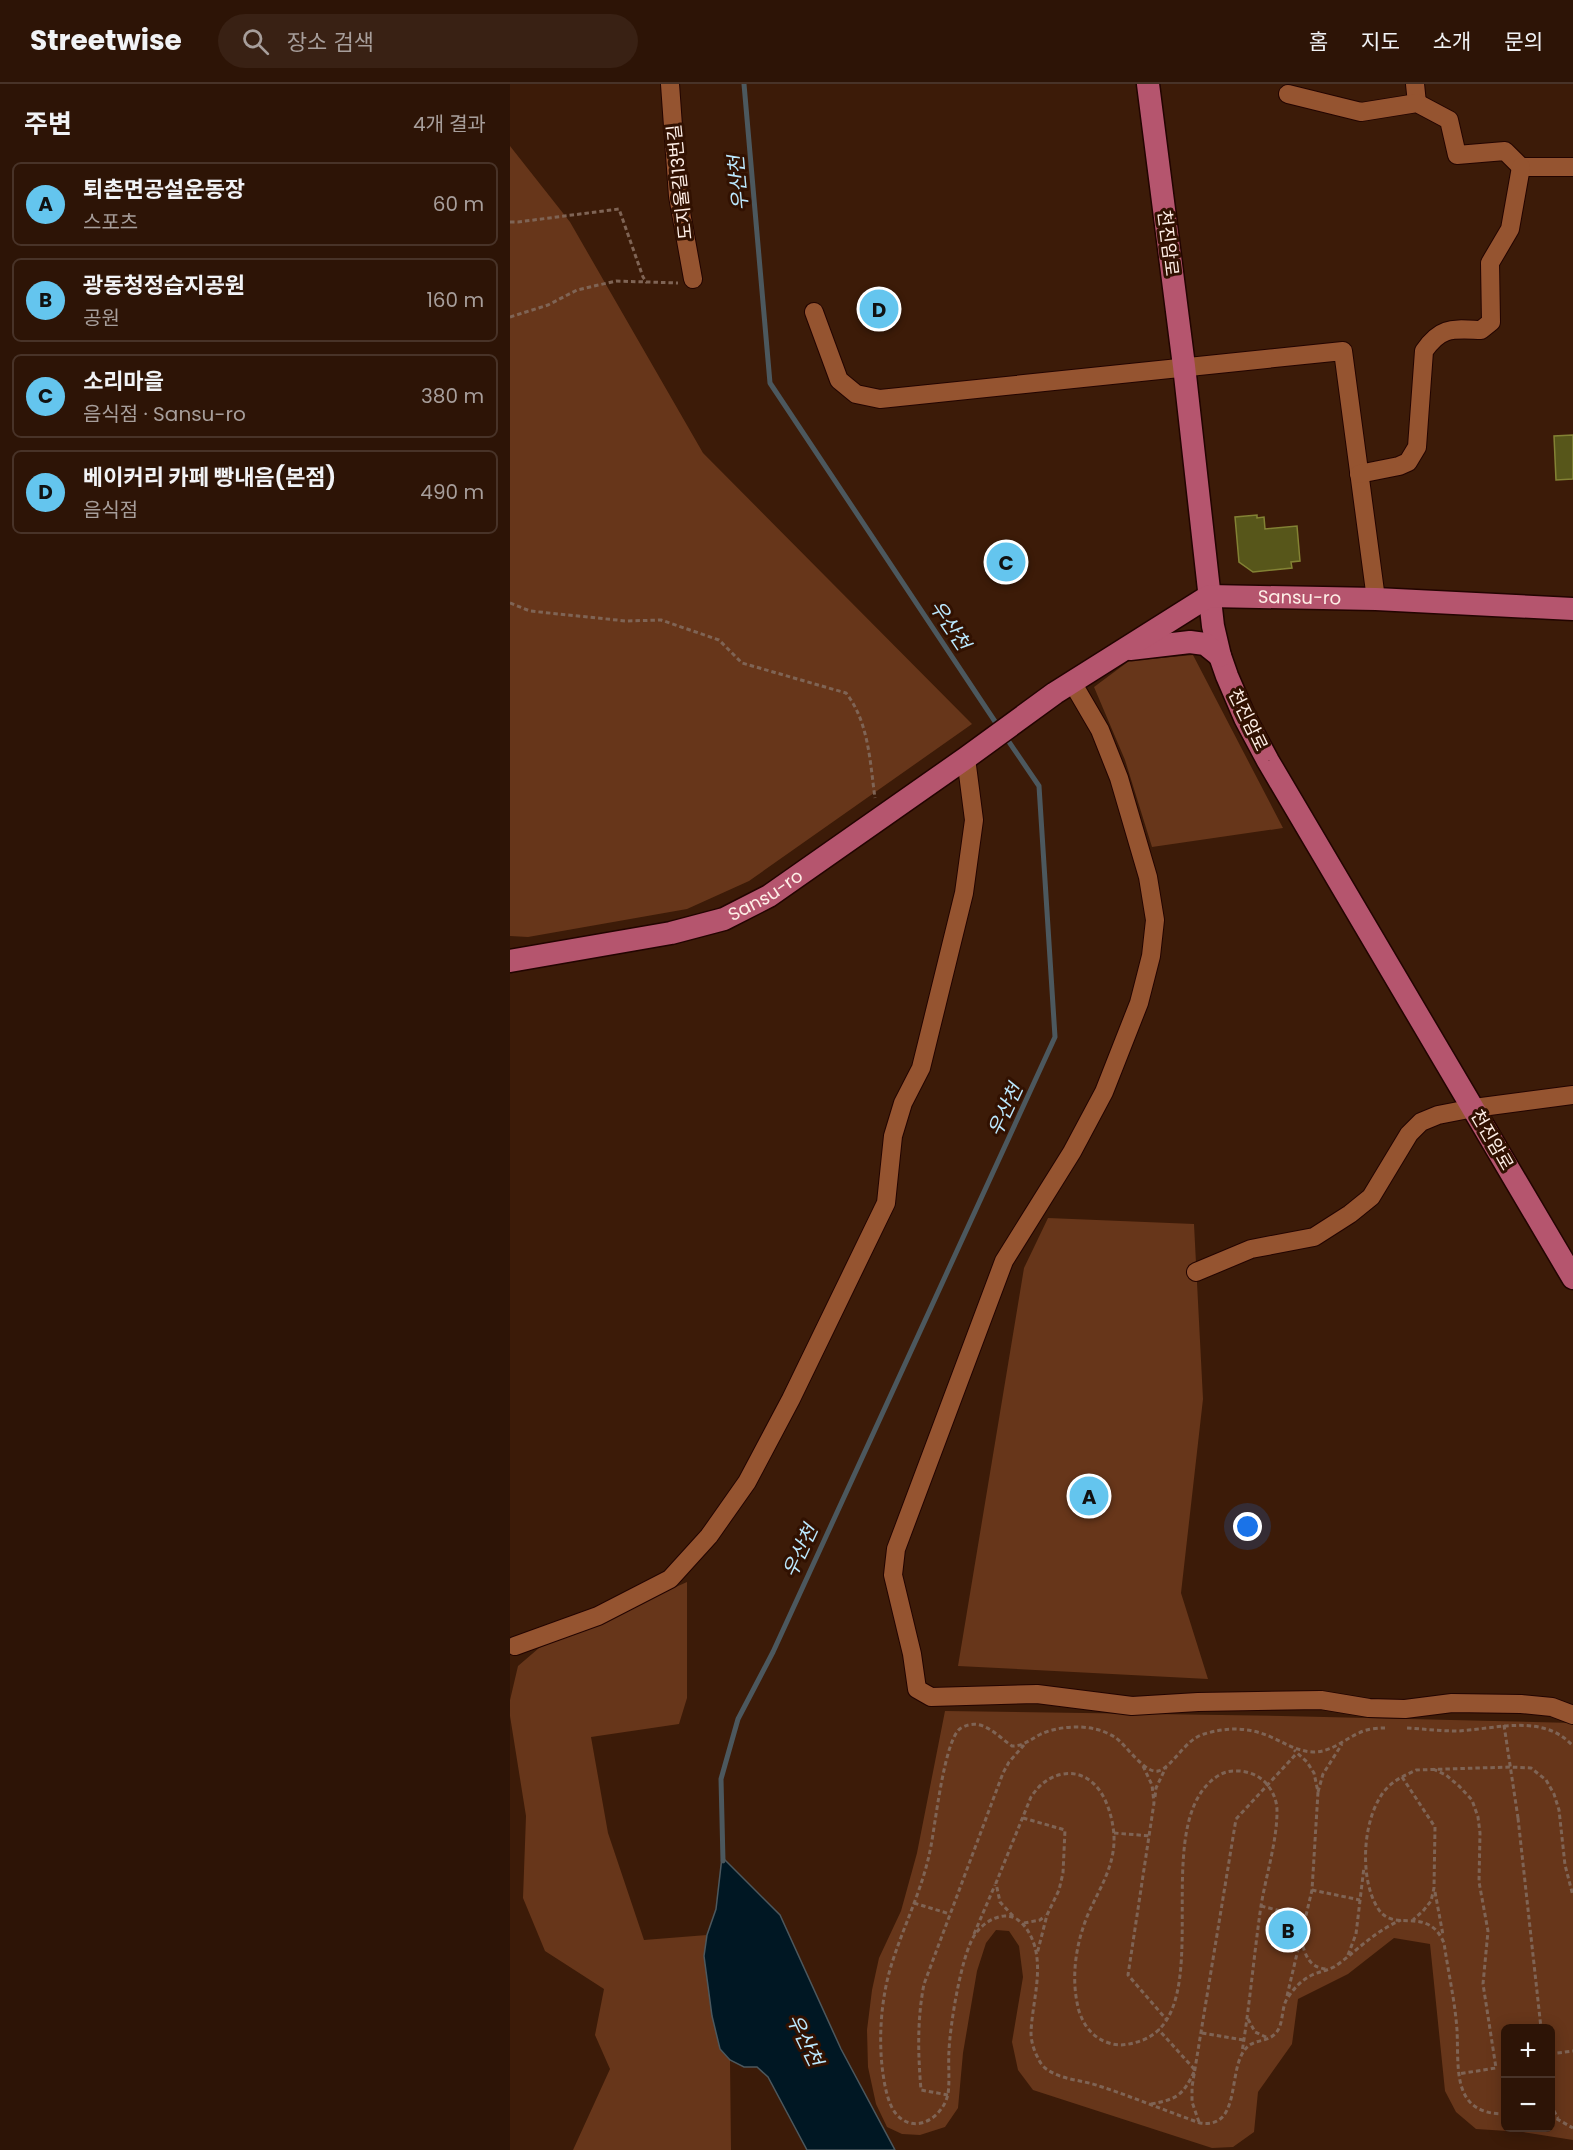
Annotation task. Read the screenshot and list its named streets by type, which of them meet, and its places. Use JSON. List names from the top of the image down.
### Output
{
  "streets": {
    "main road": ["천진암로", "Sansu-ro"],
    "street": ["도지울길13번길"]
  },
  "crossings": [
    ["천진암로", "Sansu-ro"]
  ],
  "water": ["우산천"],
  "page": {
    "header": "Streetwise",
    "search": "장소 검색",
    "nav": [
      "홈",
      "지도",
      "소개",
      "문의"
    ],
    "heading": ["주변", "4개 결과"],
    "list": [
      {
        "mark": "A",
        "name": "퇴촌면공설운동장",
        "note": "스포츠",
        "value": "60 m"
      },
      {
        "mark": "B",
        "name": "광동청정습지공원",
        "note": "공원",
        "value": "160 m"
      },
      {
        "mark": "C",
        "name": "소리마을",
        "note": "음식점 · Sansu-ro",
        "value": "380 m"
      },
      {
        "mark": "D",
        "name": "베이커리 카페 빵내음(본점)",
        "note": "음식점",
        "value": "490 m"
      }
    ],
    "pins": [
      "D",
      "C",
      "A",
      "B"
    ],
    "map_buttons": ["+", "−"]
  }
}
